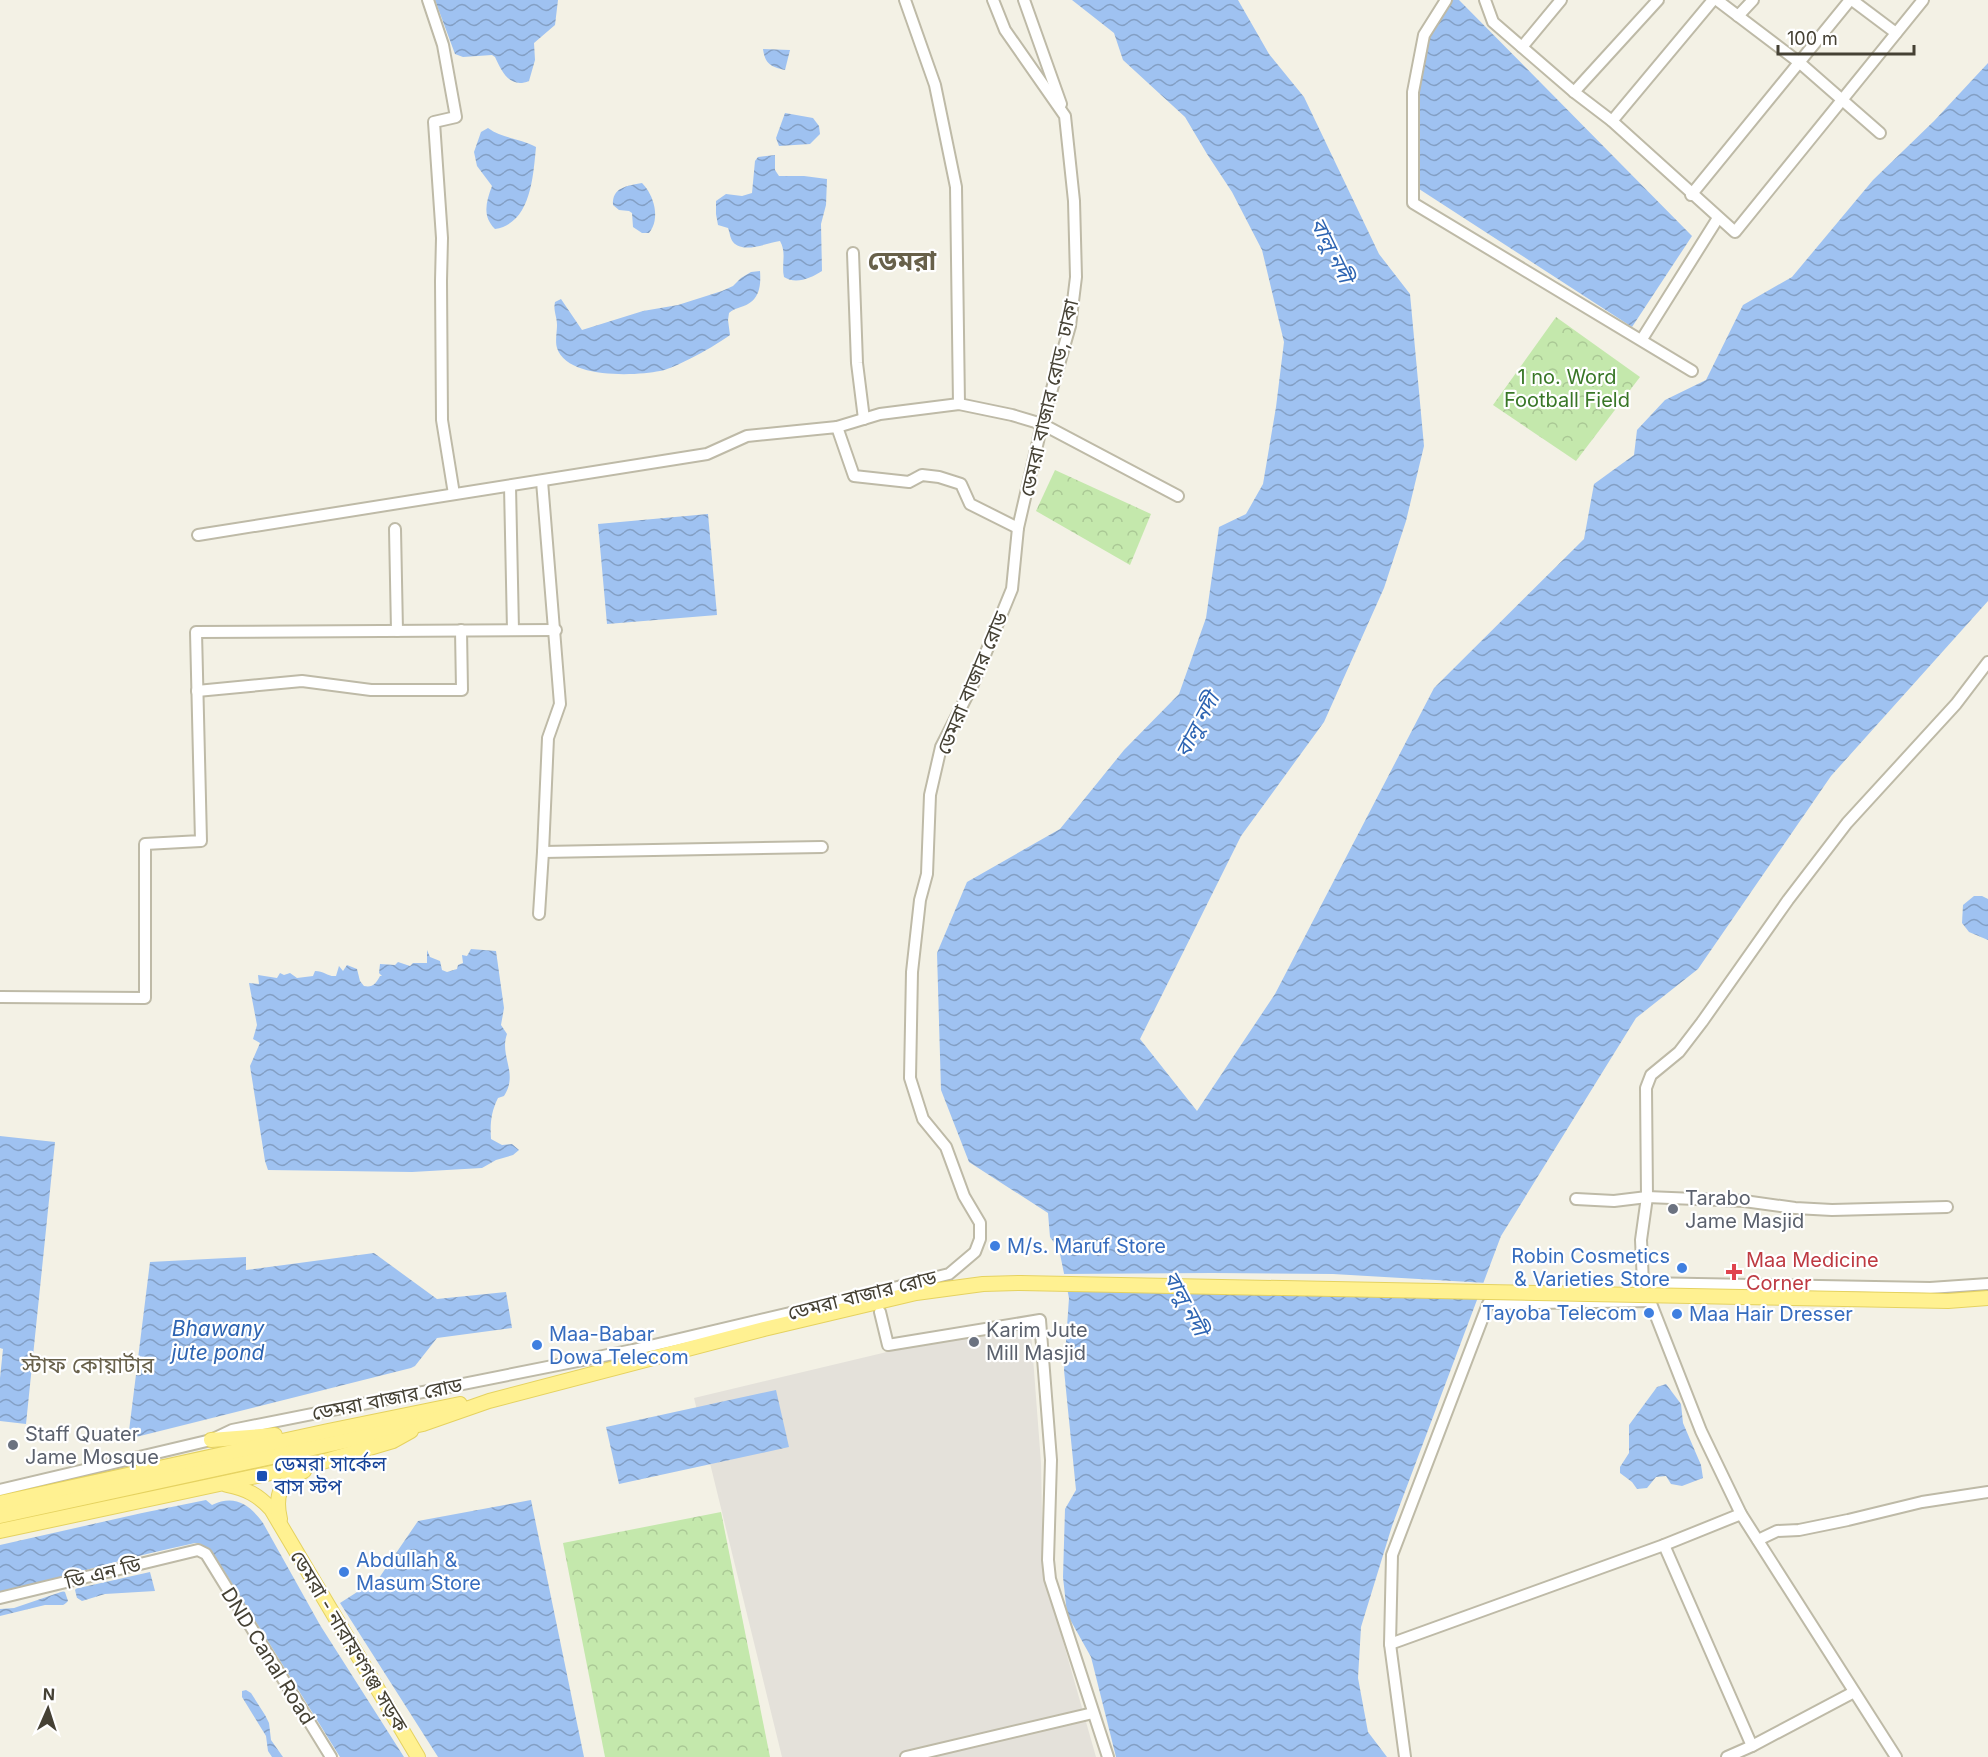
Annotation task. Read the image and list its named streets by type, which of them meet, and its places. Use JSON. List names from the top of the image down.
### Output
{
  "streets": {
    "main road": ["ডেমরা - নারায়ণগঞ্জ সড়ক"],
    "street": [
      "ডেমরা বাজার রোড, ঢাকা",
      "ডেমরা বাজার রোড",
      "ডি এন ডি",
      "DND Canal Road"
    ]
  },
  "crossings": [
    ["ডেমরা বাজার রোড, ঢাকা", "ডেমরা বাজার রোড"],
    ["ডি এন ডি", "DND Canal Road"]
  ],
  "districts": ["ডেমরা", "স্টাফ কোয়ার্টার"],
  "water": ["বালু নদী", "Bhawany jute pond"],
  "parks": ["1 no. Word Football Field"],
  "places": {
    "other": [
      "Tarabo Jame Masjid",
      "M/s. Maruf Store",
      "Robin Cosmetics & Varieties Store",
      "Tayoba Telecom",
      "Maa Hair Dresser",
      "Karim Jute Mill Masjid",
      "Maa-Babar Dowa Telecom",
      "Staff Quater Jame Mosque",
      "Abdullah & Masum Store"
    ],
    "health": ["Maa Medicine Corner"],
    "transit": ["ডেমরা সার্কেল বাস স্টপ"]
  },
  "scale_bar": "100 m",
  "north": "top"
}
